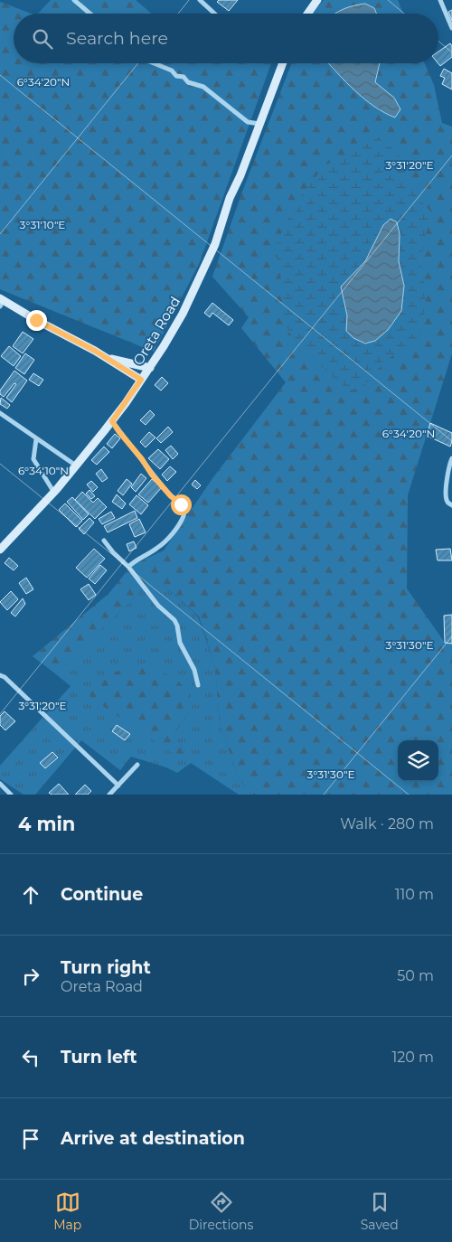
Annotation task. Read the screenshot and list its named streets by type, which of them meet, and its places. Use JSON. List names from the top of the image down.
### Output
{
  "streets": {
    "street": ["Oreta Road"]
  },
  "page": {
    "search": "Search here",
    "heading": ["4 min", "Walk · 280 m"],
    "list": [
      ["Continue", "110 m"],
      ["Turn right", "Oreta Road", "50 m"],
      ["Turn left", "120 m"],
      "Arrive at destination"
    ],
    "nav": ["Map", "Directions", "Saved"]
  },
  "coordinates": [
    "6°34'20\"N",
    "3°31'20\"E",
    "3°31'10\"E",
    "6°34'10\"N",
    "3°31'30\"E"
  ]
}
